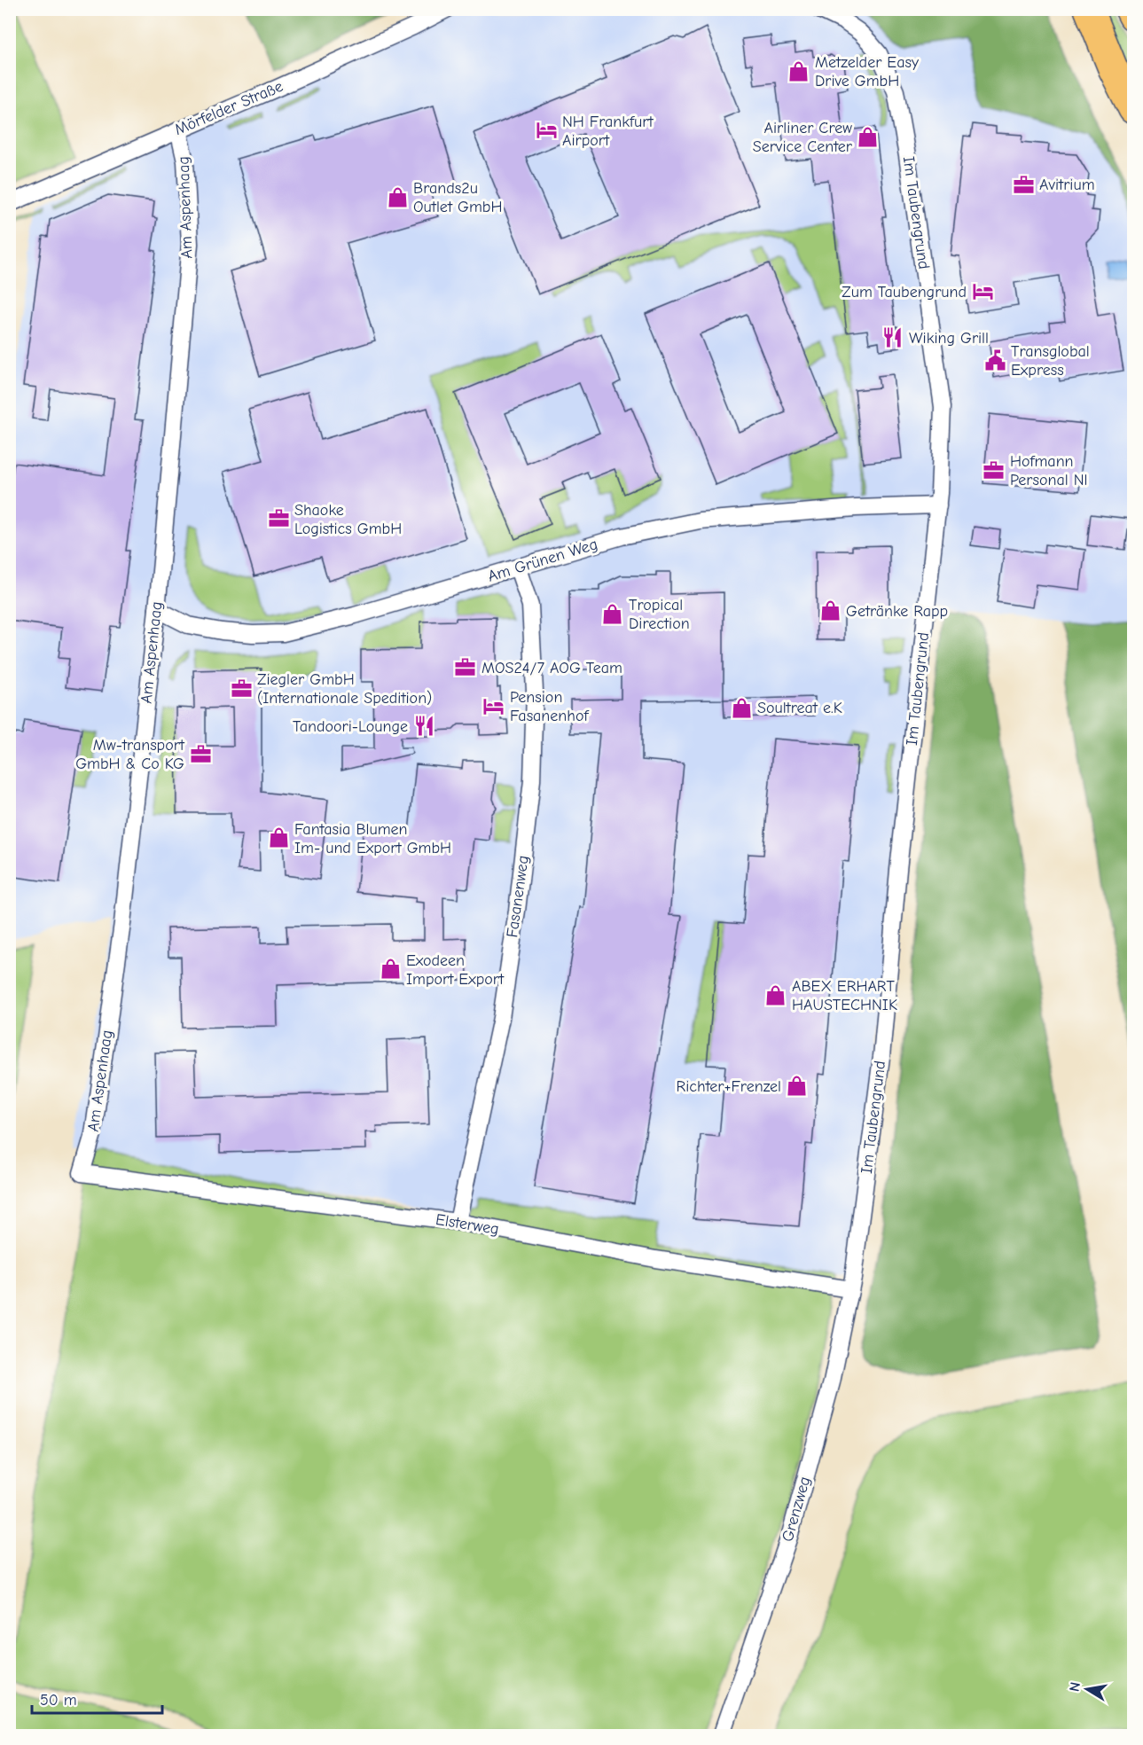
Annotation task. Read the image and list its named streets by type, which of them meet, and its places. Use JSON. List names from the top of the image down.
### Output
{
  "streets": {
    "street": [
      "Mörfelder Straße",
      "Am Aspenhaag",
      "Im Taubengrund",
      "Am Grünen Weg",
      "Fasanenweg",
      "Elsterweg",
      "Grenzweg"
    ]
  },
  "crossings": [
    ["Mörfelder Straße", "Am Aspenhaag"],
    ["Am Aspenhaag", "Am Grünen Weg"],
    ["Am Aspenhaag", "Elsterweg"],
    ["Im Taubengrund", "Am Grünen Weg"],
    ["Im Taubengrund", "Elsterweg"],
    ["Im Taubengrund", "Grenzweg"],
    ["Am Grünen Weg", "Fasanenweg"],
    ["Fasanenweg", "Elsterweg"],
    ["Elsterweg", "Grenzweg"]
  ],
  "places": {
    "shop": [
      "Metzelder Easy Drive GmbH",
      "Airliner Crew Service Center",
      "Brands2u Outlet GmbH",
      "Getränke Rapp",
      "Tropical Direction",
      "Soultreat e.K",
      "Fantasia Blumen Im- und Export GmbH",
      "Exodeen Import Export",
      "ABEX ERHART HAUSTECHNIK",
      "Richter+Frenzel"
    ],
    "hotel": ["NH Frankfurt Airport", "Zum Taubengrund", "Pension Fasanenhof"],
    "office": [
      "Avitrium",
      "Hofmann Personal Nl",
      "Shaoke Logistics GmbH",
      "MOS24/7 AOG Team",
      "Ziegler GmbH (Internationale Spedition)",
      "Mw-transport GmbH & Co KG"
    ],
    "restaurant": ["Wiking Grill", "Tandoori-Lounge"],
    "public building": ["Transglobal Express"]
  },
  "scale_bar": "50 m",
  "north": "left"
}
